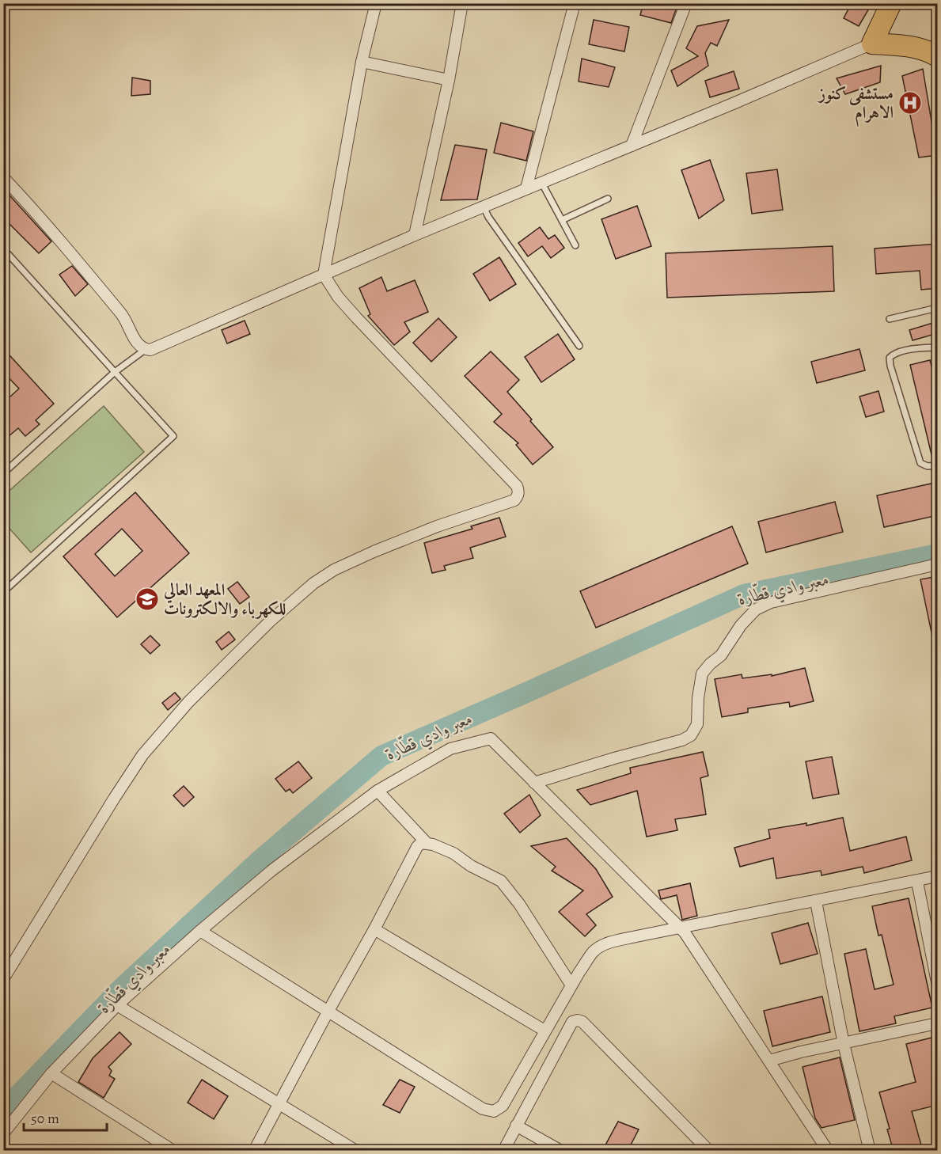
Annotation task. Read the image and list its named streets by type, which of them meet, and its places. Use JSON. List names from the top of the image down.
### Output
{
  "water": ["معبر وادي قطّارة"],
  "places": {
    "hospital": ["مستشفى كنوز الاهرام"],
    "school or university": ["المعهد العالي للكهرباء والالكترونات"]
  },
  "scale_bar": "50 m"
}
